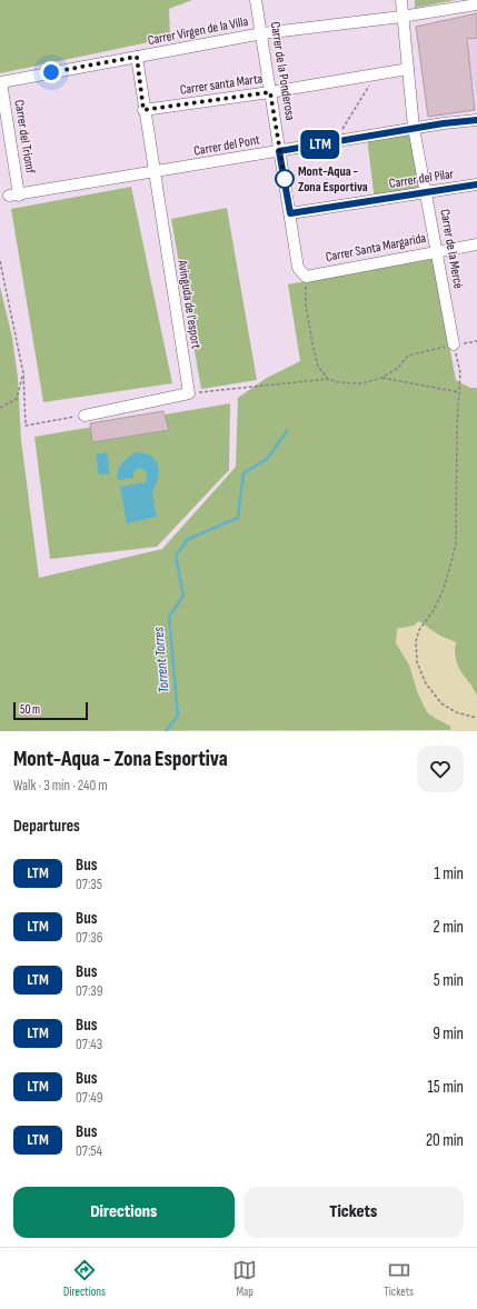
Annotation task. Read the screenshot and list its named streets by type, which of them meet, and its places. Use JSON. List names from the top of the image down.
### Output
{
  "streets": {
    "street": [
      "Carrer Virgen de la Villa",
      "Carrer de la Ponderosa",
      "Carrer santa Marta",
      "Carrer del Triomf",
      "Carrer del Pont",
      "Carrer del Pilar",
      "Carrer Santa Margarida",
      "Carrer de la Mercè",
      "Avinguda de l'esport"
    ]
  },
  "crossings": [
    ["Carrer Virgen de la Villa", "Carrer de la Ponderosa"],
    ["Carrer Virgen de la Villa", "Carrer del Triomf"],
    ["Carrer Virgen de la Villa", "Carrer de la Mercè"],
    ["Carrer Virgen de la Villa", "Avinguda de l'esport"],
    ["Carrer de la Ponderosa", "Carrer santa Marta"],
    ["Carrer de la Ponderosa", "Carrer del Pont"],
    ["Carrer de la Ponderosa", "Carrer del Pilar"],
    ["Carrer de la Ponderosa", "Carrer Santa Margarida"],
    ["Carrer santa Marta", "Carrer de la Mercè"],
    ["Carrer santa Marta", "Avinguda de l'esport"],
    ["Carrer del Triomf", "Carrer del Pont"],
    ["Carrer del Pont", "Carrer de la Mercè"],
    ["Carrer del Pont", "Avinguda de l'esport"],
    ["Carrer del Pilar", "Carrer de la Mercè"],
    ["Carrer Santa Margarida", "Carrer de la Mercè"]
  ],
  "water": ["Torrent Torres"],
  "places": ["Mont-Aqua - Zona Esportiva"],
  "lines": ["bus line LTM"],
  "scale_bar": "50 m",
  "page": {
    "on_map": "LTM",
    "scale": "50 m",
    "heading": [
      ["Mont-Aqua - Zona Esportiva", "Walk · 3 min · 240 m"],
      "Departures"
    ],
    "list": [
      {
        "mark": "LTM",
        "name": "Bus",
        "note": "07:35",
        "value": "1 min"
      },
      {
        "mark": "LTM",
        "name": "Bus",
        "note": "07:36",
        "value": "2 min"
      },
      {
        "mark": "LTM",
        "name": "Bus",
        "note": "07:39",
        "value": "5 min"
      },
      {
        "mark": "LTM",
        "name": "Bus",
        "note": "07:43",
        "value": "9 min"
      },
      {
        "mark": "LTM",
        "name": "Bus",
        "note": "07:49",
        "value": "15 min"
      },
      {
        "mark": "LTM",
        "name": "Bus",
        "note": "07:54",
        "value": "20 min"
      }
    ],
    "buttons": ["Directions", "Tickets"],
    "tabs": ["Directions", "Map", "Tickets"]
  }
}
